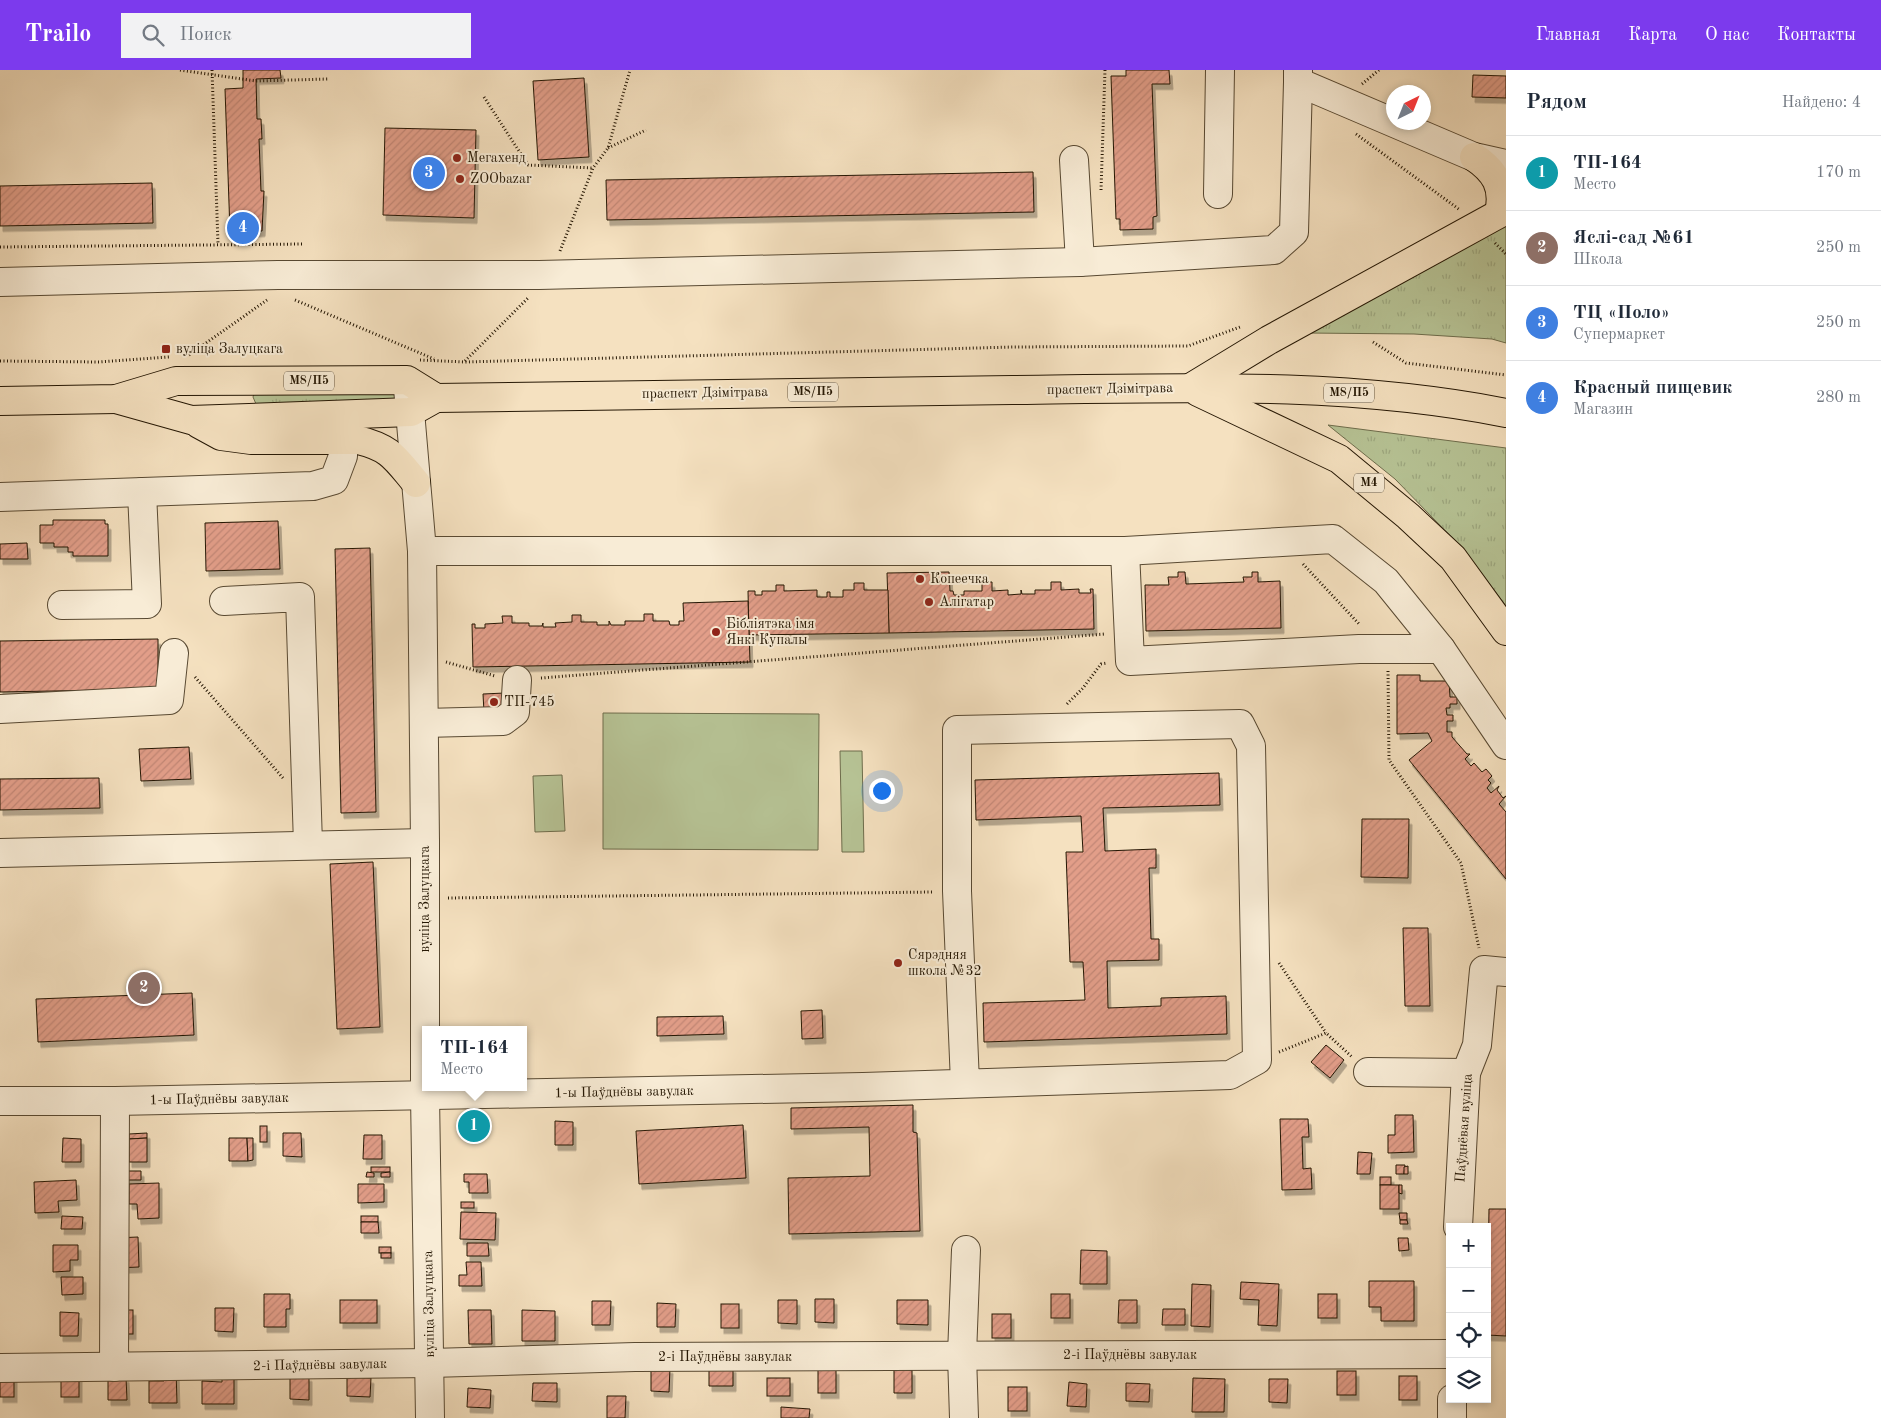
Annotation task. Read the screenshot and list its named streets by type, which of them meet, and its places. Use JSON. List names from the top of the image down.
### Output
{
  "streets": {
    "main road": ["М8/П5", "праспект Дзімітрава", "М4"],
    "street": [
      "вуліца Залуцкага",
      "1-ы Паўднёвы завулак",
      "Паўднёвая вуліца",
      "2-і Паўднёвы завулак"
    ]
  },
  "crossings": [
    ["М8/П5", "вуліца Залуцкага"],
    ["праспект Дзімітрава", "М4"],
    ["вуліца Залуцкага", "1-ы Паўднёвы завулак"],
    ["вуліца Залуцкага", "2-і Паўднёвы завулак"]
  ],
  "places": {
    "other": [
      "Мегахенд",
      "ZOObazar",
      "Копеечка",
      "Алігатар",
      "Бібліятэка імя Янкі Купалы",
      "ТП-745",
      "Сярэдняя школа №32"
    ],
    "transit": ["вуліца Залуцкага"]
  },
  "north": "top right",
  "page": {
    "header": "Trailo",
    "search": "Поиск",
    "nav": [
      "Главная",
      "Карта",
      "О нас",
      "Контакты"
    ],
    "heading": ["Рядом", "Найдено: 4"],
    "list": [
      {
        "mark": "1",
        "name": "ТП-164",
        "note": "Место",
        "value": "170 m"
      },
      {
        "mark": "2",
        "name": "Яслі-сад №61",
        "note": "Школа",
        "value": "250 m"
      },
      {
        "mark": "3",
        "name": "ТЦ «Поло»",
        "note": "Супермаркет",
        "value": "250 m"
      },
      {
        "mark": "4",
        "name": "Красный пищевик",
        "note": "Магазин",
        "value": "280 m"
      }
    ],
    "pins": [
      "3",
      "4",
      "2",
      "1"
    ],
    "popup": ["ТП-164", "Место"],
    "map_buttons": ["+", "−"]
  }
}
